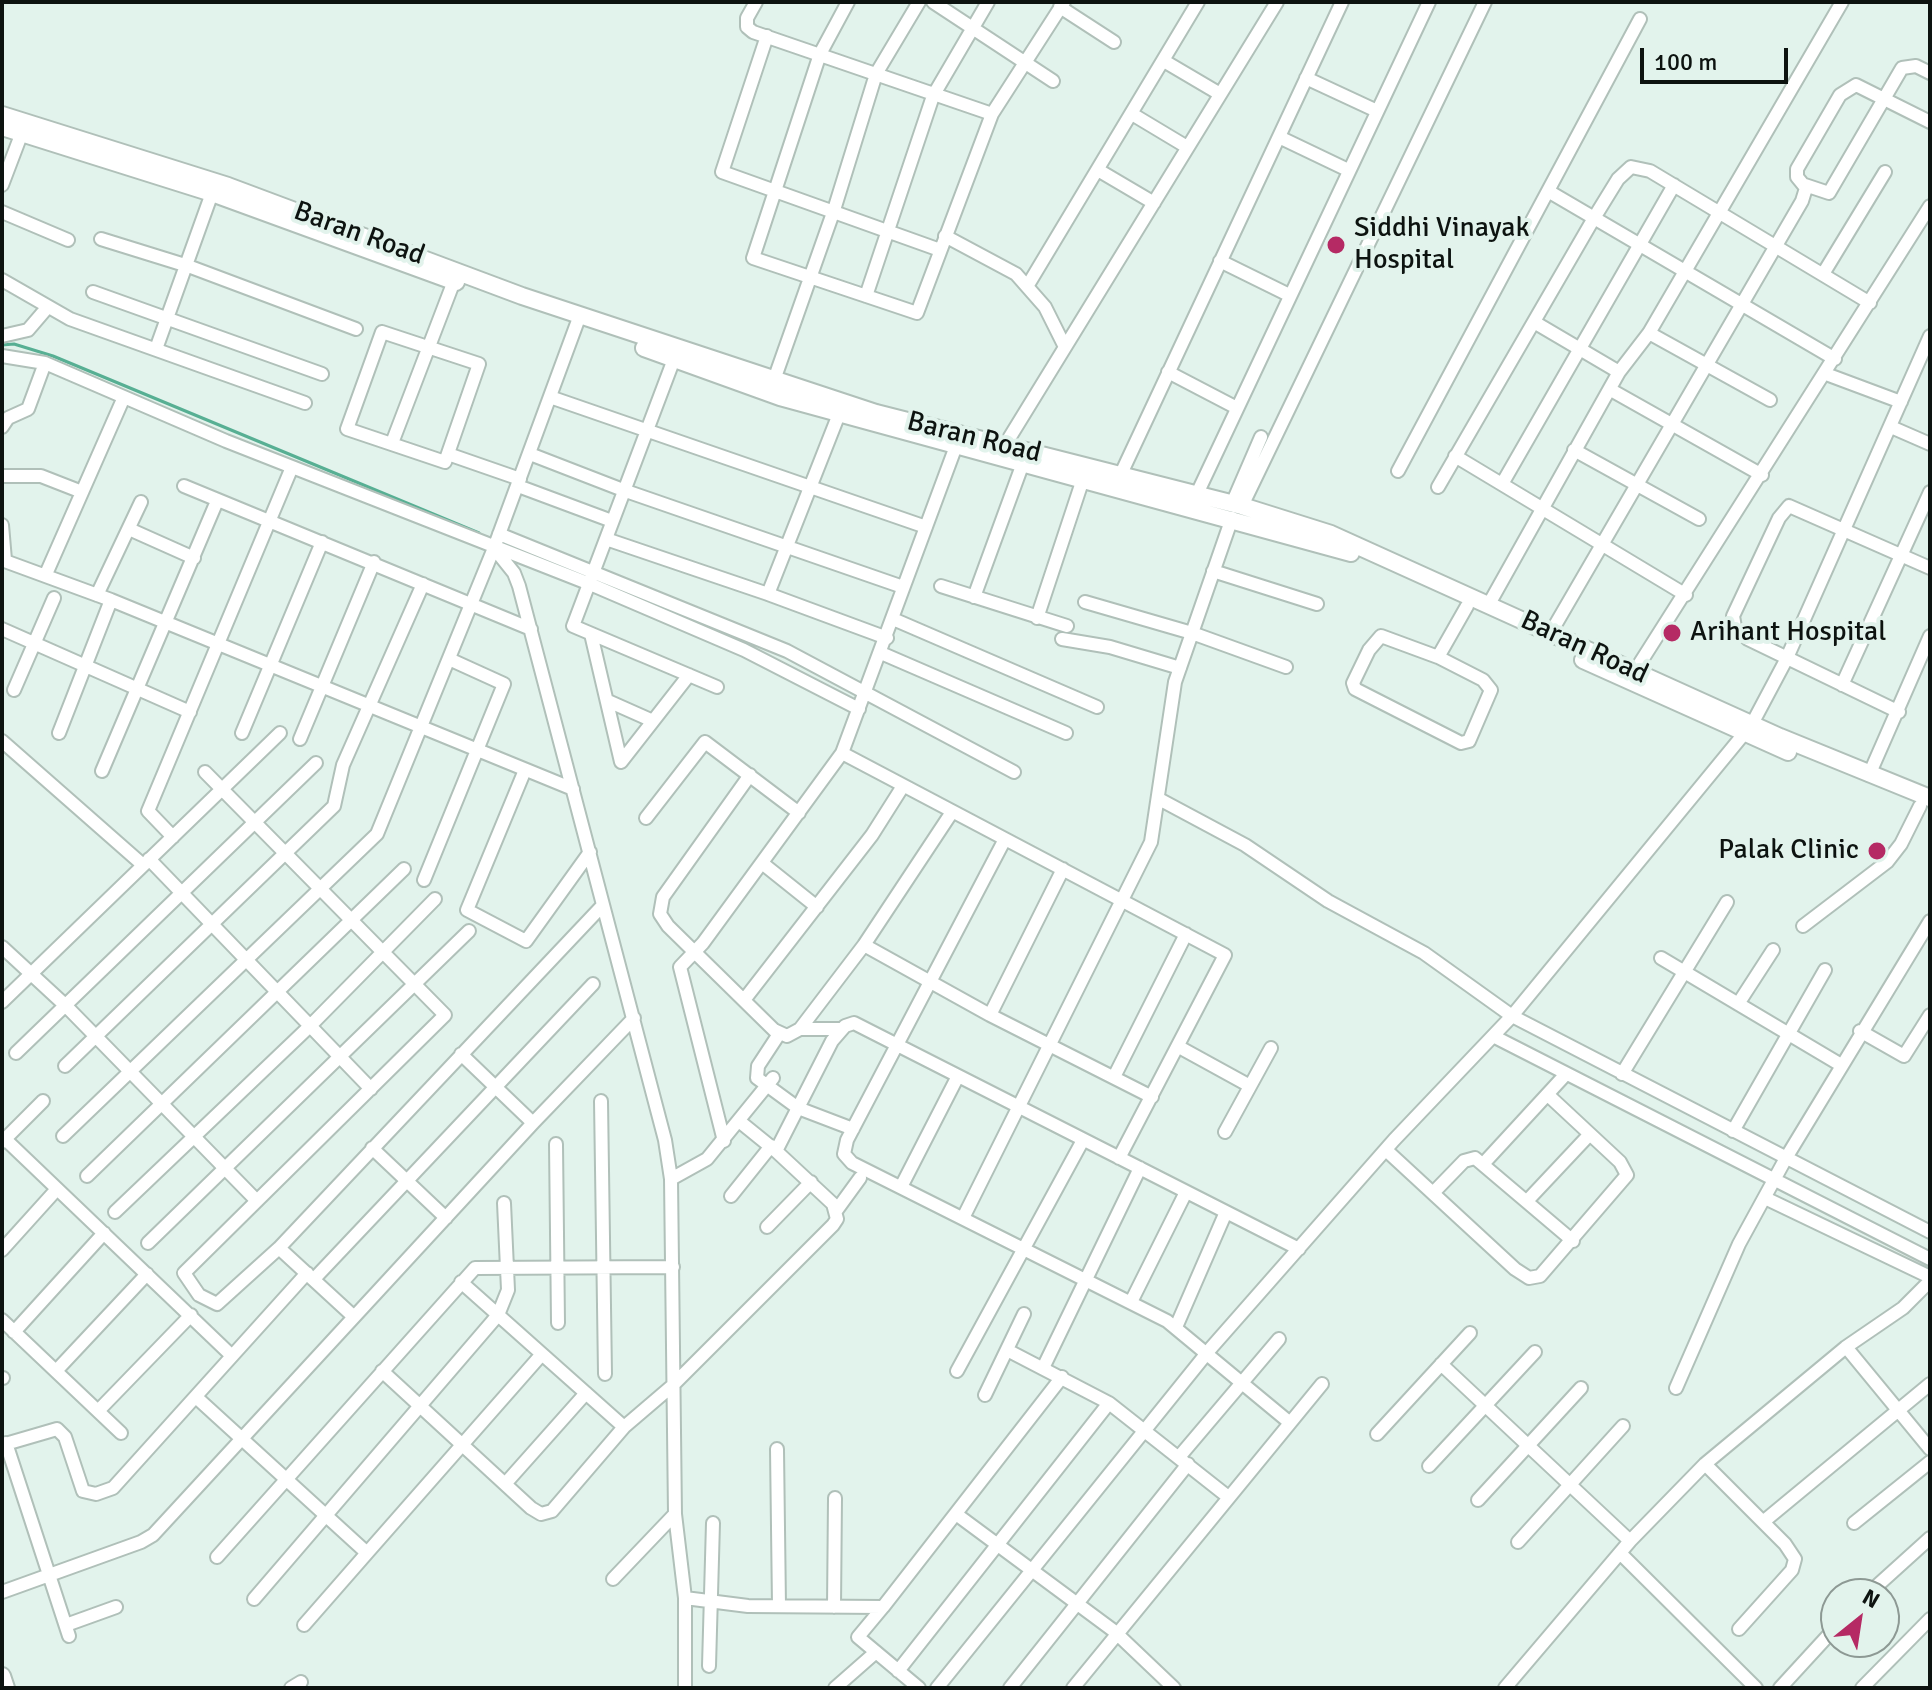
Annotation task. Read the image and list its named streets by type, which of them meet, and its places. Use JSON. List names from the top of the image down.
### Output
{
  "streets": {
    "main road": ["Baran Road"]
  },
  "places": ["Siddhi Vinayak Hospital", "Arihant Hospital", "Palak Clinic"],
  "scale_bar": "100 m",
  "north": "top right"
}
